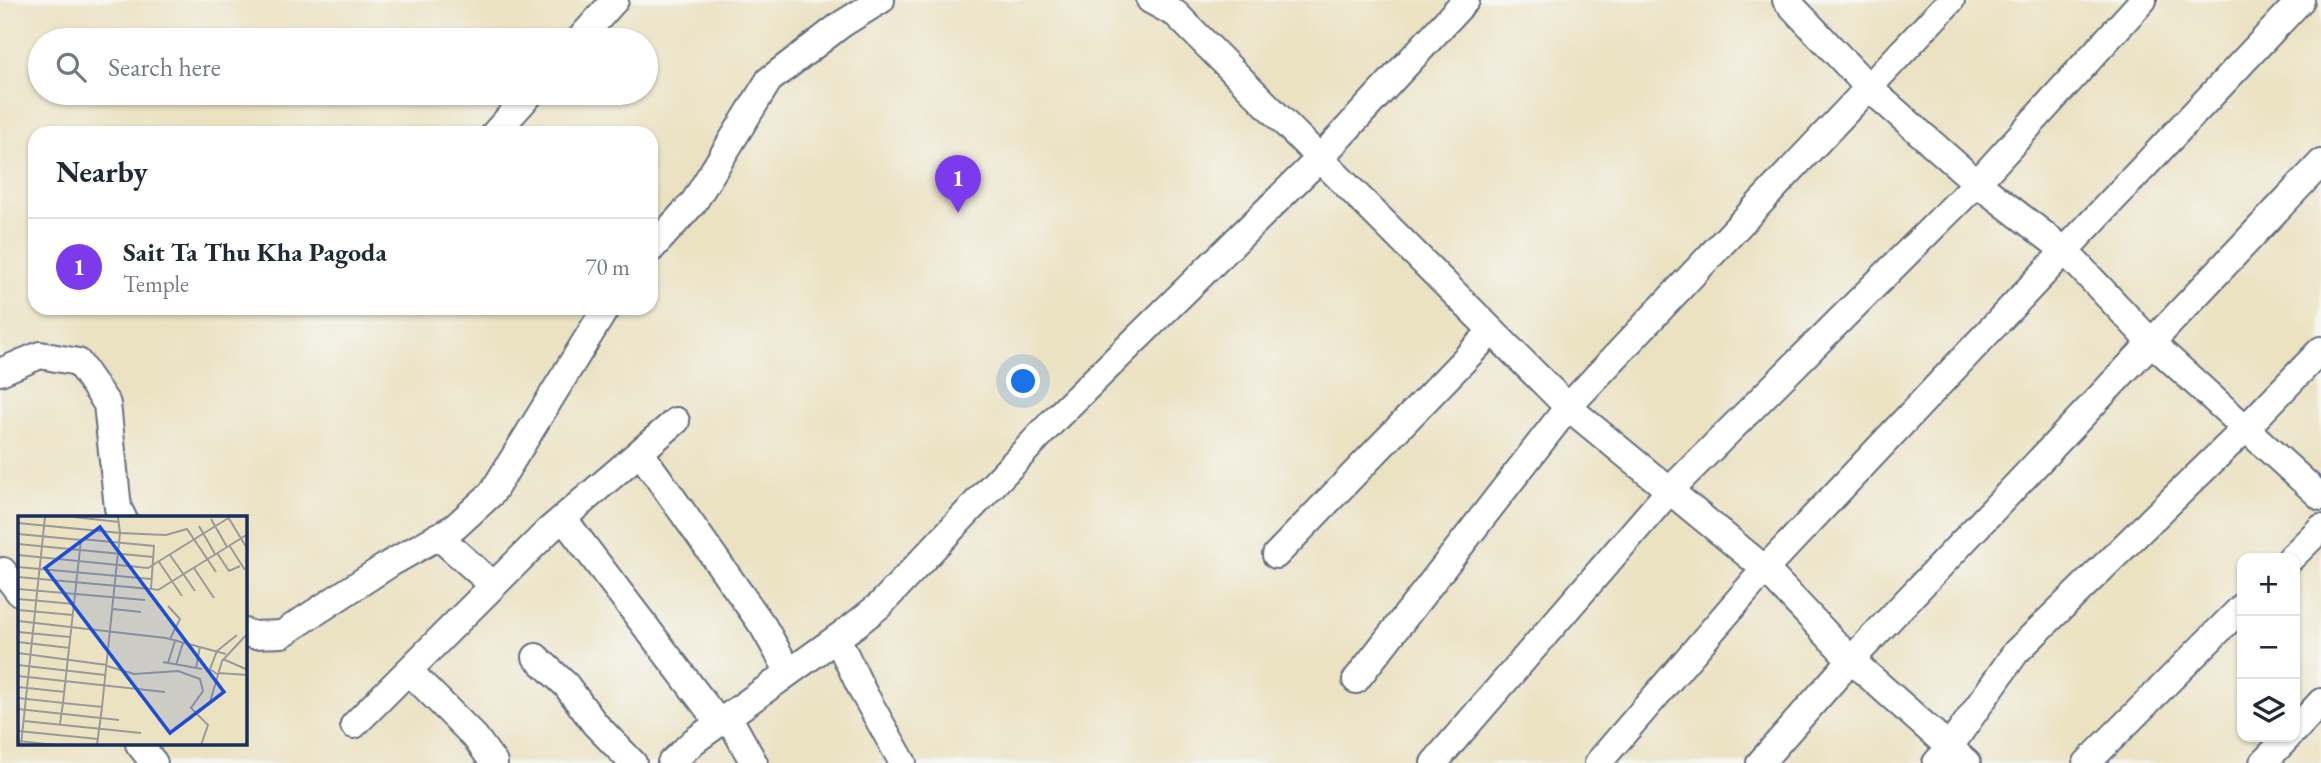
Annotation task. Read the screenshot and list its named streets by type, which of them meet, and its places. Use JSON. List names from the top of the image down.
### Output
{
  "page": {
    "search": "Search here",
    "heading": "Nearby",
    "pins": "1",
    "list": [
      {
        "mark": "1",
        "name": "Sait Ta Thu Kha Pagoda",
        "note": "Temple",
        "value": "70 m"
      }
    ],
    "map_buttons": ["+", "−"]
  }
}
